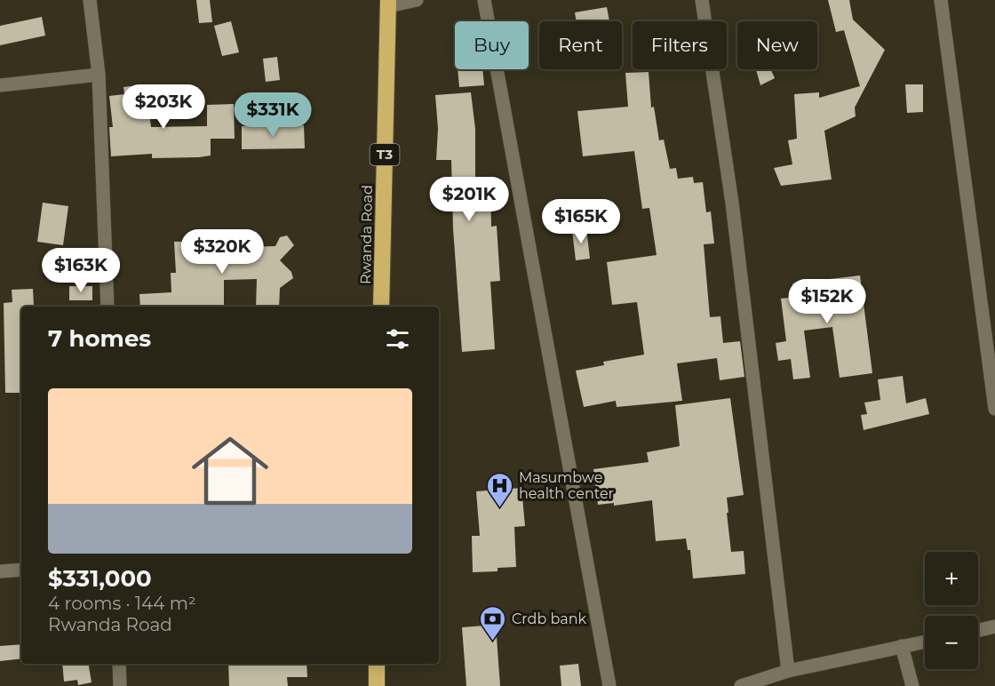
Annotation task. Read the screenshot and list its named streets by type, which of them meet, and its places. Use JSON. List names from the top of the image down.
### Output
{
  "streets": {
    "highway": ["T3", "Rwanda Road"]
  },
  "places": {
    "hospital": ["Masumbwe health center"],
    "bank": ["Crdb bank"]
  },
  "page": {
    "chip": [
      "Buy",
      "Rent",
      "Filters",
      "New"
    ],
    "price": [
      "$203K",
      "$331K",
      "$201K",
      "$165K",
      "$320K",
      "$163K",
      "$152K"
    ],
    "heading": "7 homes",
    "list": [
      {
        "name": "$331,000",
        "note": "4 rooms · 144 m² · Rwanda Road"
      }
    ],
    "map_buttons": ["+", "−"]
  }
}
